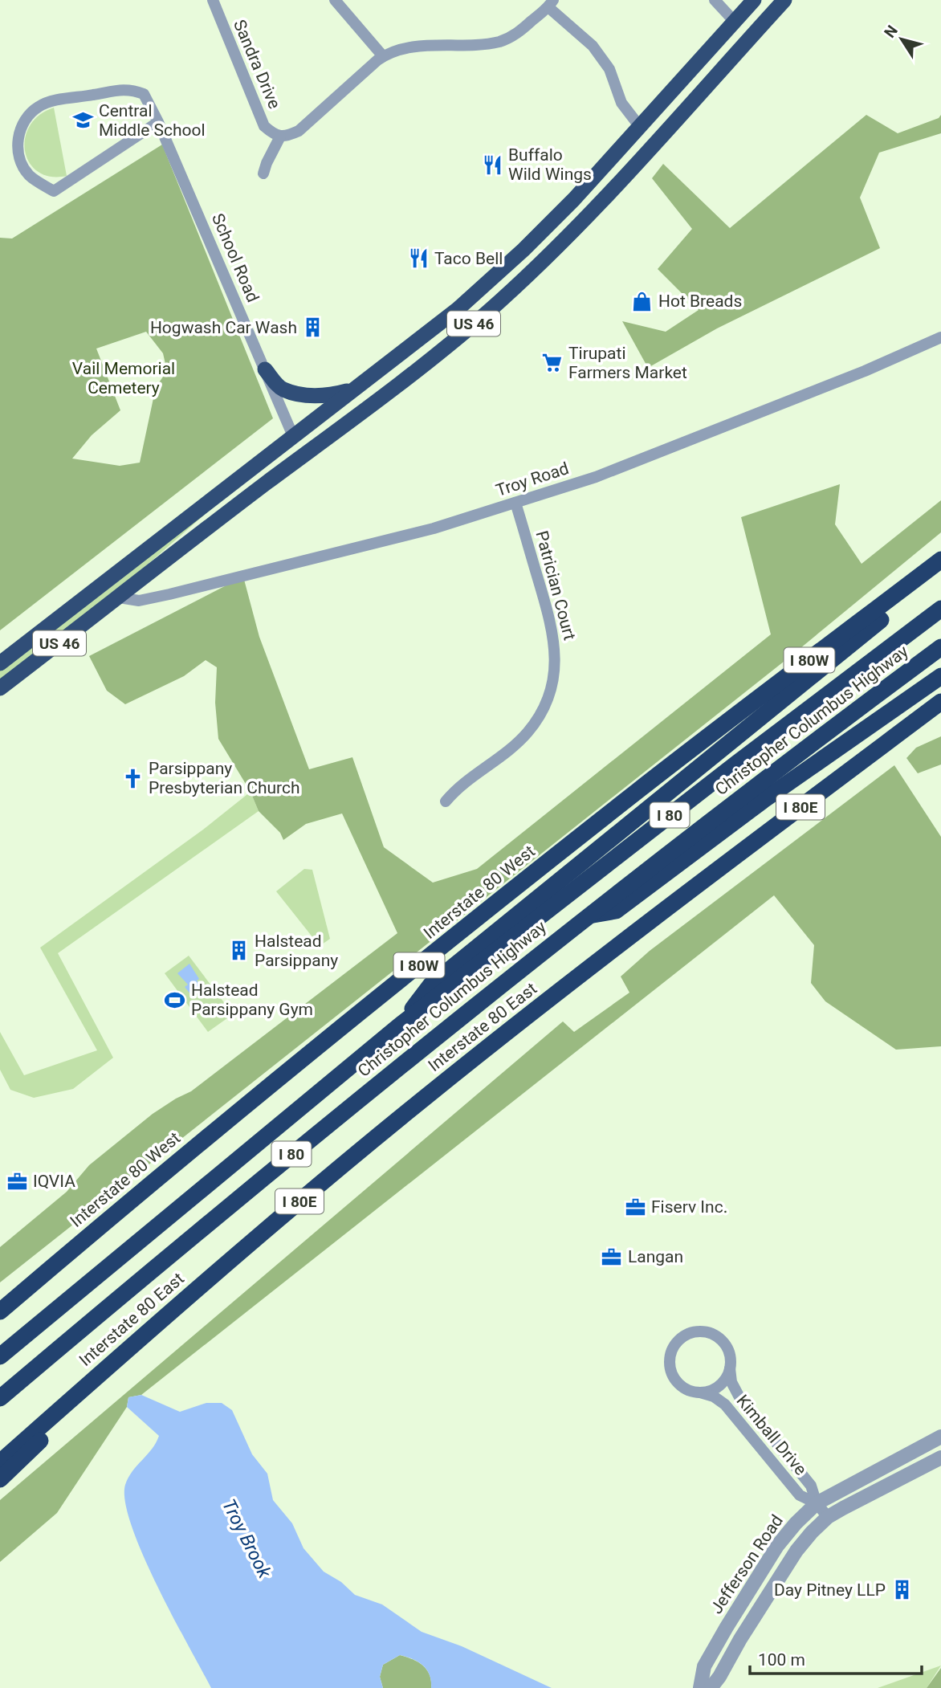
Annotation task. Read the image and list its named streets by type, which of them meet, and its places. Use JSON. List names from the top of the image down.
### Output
{
  "streets": {
    "highway": [
      "US 46",
      "I 80W",
      "Christopher Columbus Highway",
      "I 80E",
      "I 80",
      "Interstate 80 West",
      "Interstate 80 East"
    ],
    "street": [
      "Sandra Drive",
      "School Road",
      "Troy Road",
      "Patrician Court",
      "Kimball Drive",
      "Jefferson Road"
    ]
  },
  "crossings": [
    ["School Road", "US 46"],
    ["US 46", "Troy Road"],
    ["Troy Road", "Patrician Court"],
    ["Kimball Drive", "Jefferson Road"]
  ],
  "water": ["Troy Brook"],
  "parks": ["Vail Memorial Cemetery"],
  "places": {
    "school or university": ["Central Middle School"],
    "restaurant": ["Buffalo Wild Wings", "Taco Bell"],
    "shop": ["Hot Breads"],
    "building": ["Hogwash Car Wash", "Halstead Parsippany", "Day Pitney LLP"],
    "supermarket": ["Tirupati Farmers Market"],
    "church": ["Parsippany Presbyterian Church"],
    "sports": ["Halstead Parsippany Gym"],
    "office": ["IQVIA", "Fiserv Inc.", "Langan"]
  },
  "scale_bar": "100 m",
  "north": "top left"
}
